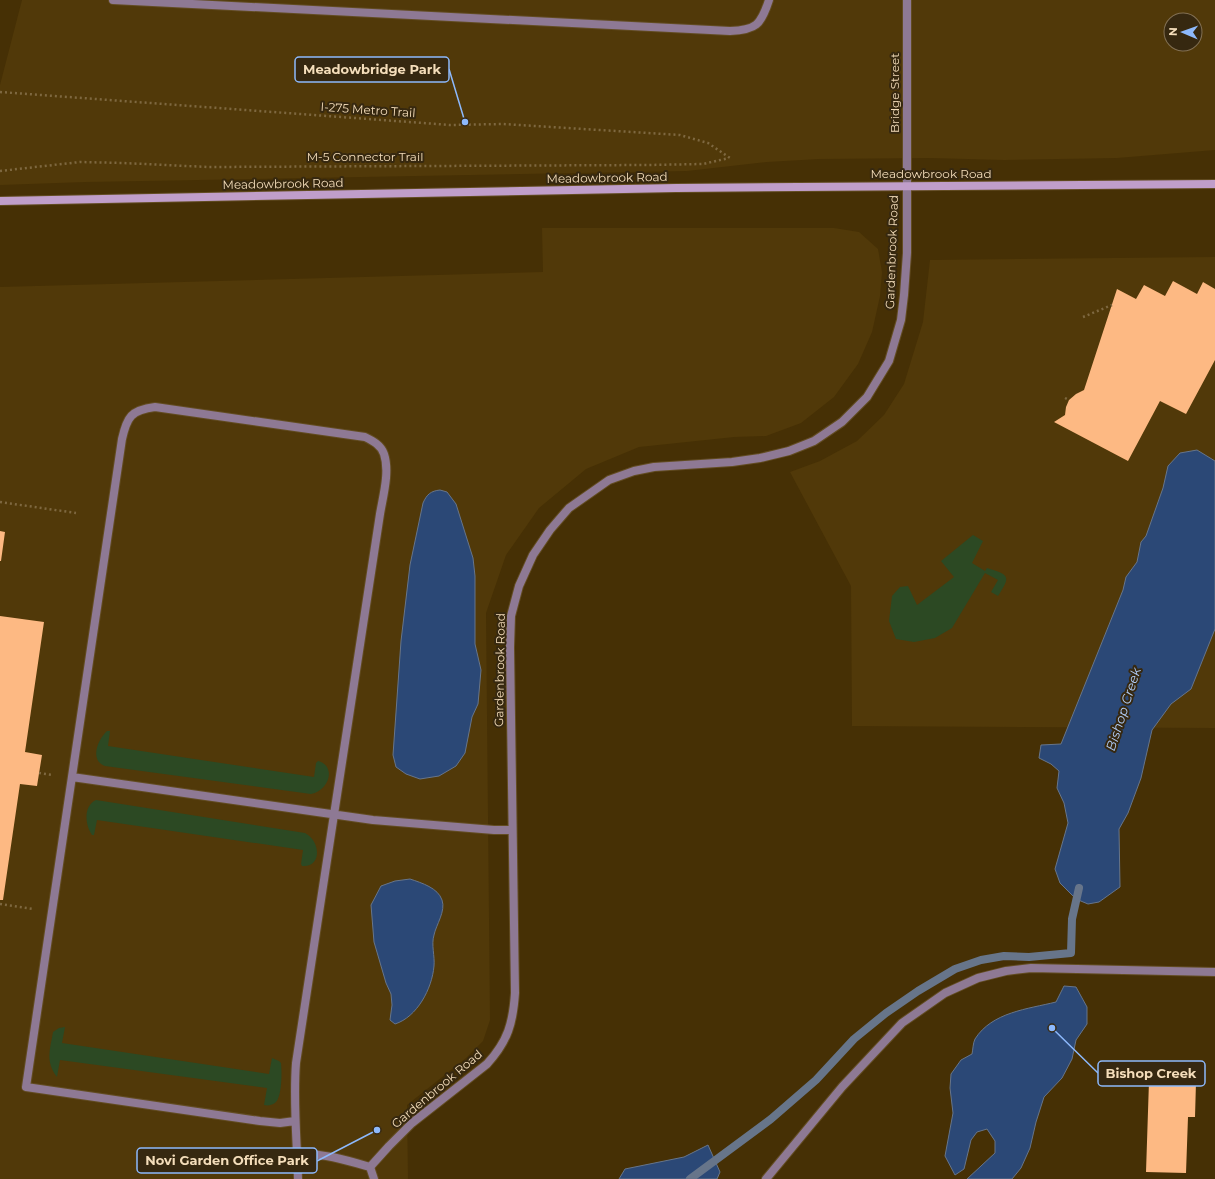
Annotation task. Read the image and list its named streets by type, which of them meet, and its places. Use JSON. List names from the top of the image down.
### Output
{
  "streets": {
    "street": ["Bridge Street", "Meadowbrook Road", "Gardenbrook Road"],
    "path": ["I-275 Metro Trail", "M-5 Connector Trail"]
  },
  "crossings": [
    ["Bridge Street", "Meadowbrook Road"],
    ["Bridge Street", "Gardenbrook Road"],
    ["I-275 Metro Trail", "M-5 Connector Trail"],
    ["Meadowbrook Road", "Gardenbrook Road"]
  ],
  "water": ["Bishop Creek"],
  "places": ["Meadowbridge Park", "Bishop Creek", "Novi Garden Office Park"],
  "north": "left"
}
